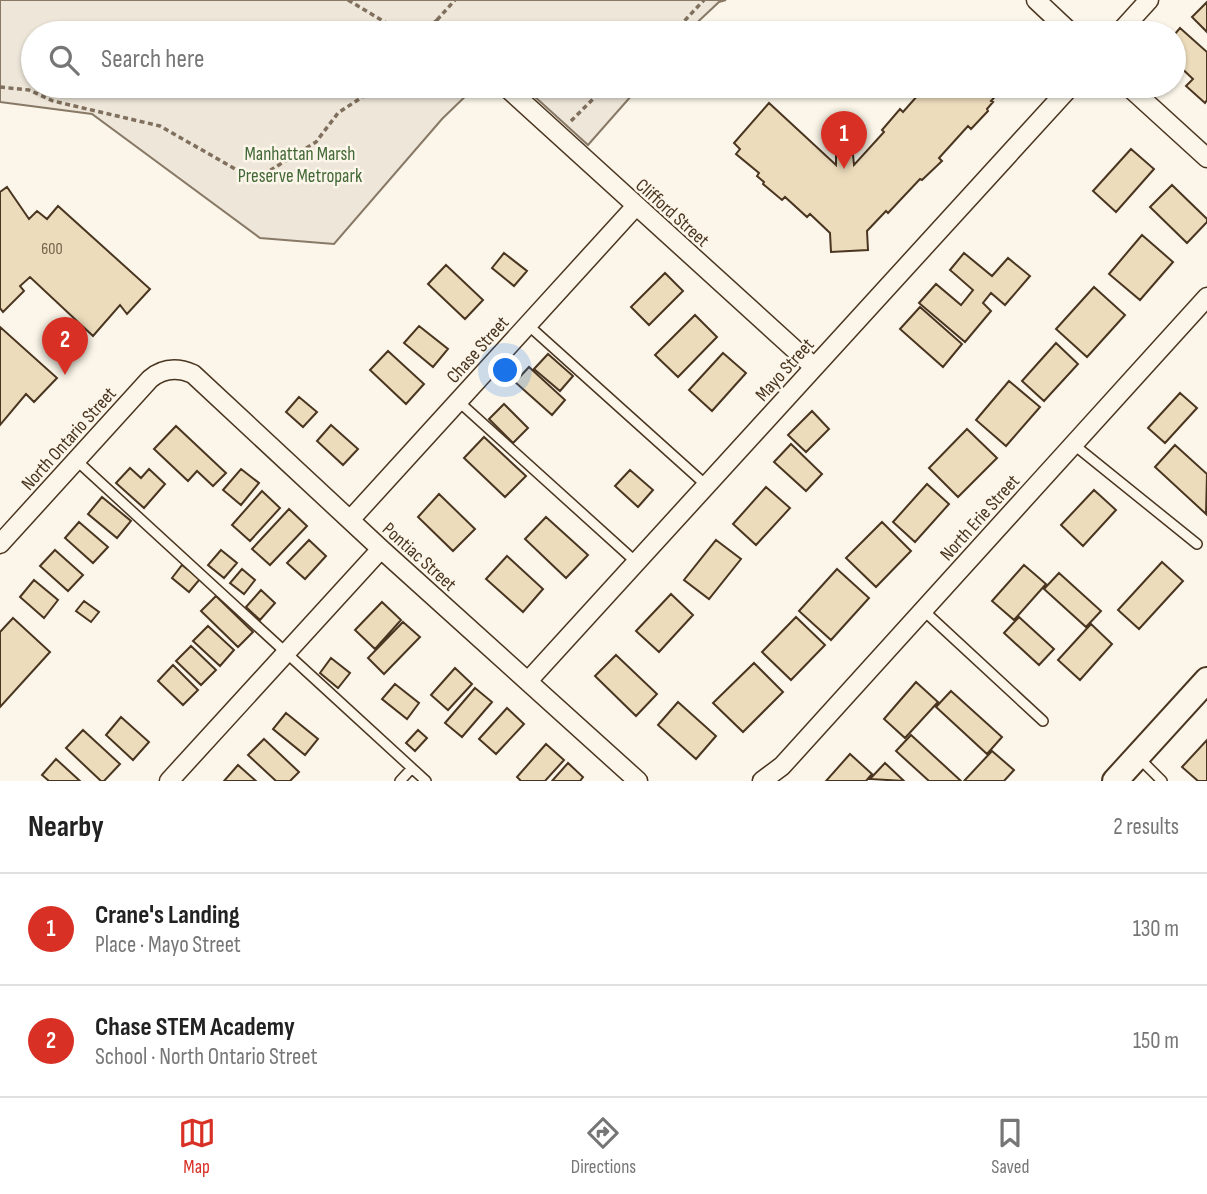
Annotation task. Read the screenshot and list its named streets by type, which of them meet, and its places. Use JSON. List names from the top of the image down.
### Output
{
  "streets": {
    "street": [
      "Clifford Street",
      "Chase Street",
      "Mayo Street",
      "North Ontario Street",
      "North Erie Street",
      "Pontiac Street"
    ]
  },
  "crossings": [
    ["Clifford Street", "Chase Street"],
    ["Clifford Street", "Mayo Street"],
    ["Chase Street", "Pontiac Street"],
    ["Mayo Street", "Pontiac Street"],
    ["North Ontario Street", "Pontiac Street"]
  ],
  "parks": ["Manhattan Marsh Preserve Metropark"],
  "house_numbers": ["600"],
  "page": {
    "search": "Search here",
    "pins": ["1", "2"],
    "heading": ["Nearby", "2 results"],
    "list": [
      {
        "mark": "1",
        "name": "Crane's Landing",
        "note": "Place · Mayo Street",
        "value": "130 m"
      },
      {
        "mark": "2",
        "name": "Chase STEM Academy",
        "note": "School · North Ontario Street",
        "value": "150 m"
      }
    ],
    "nav": ["Map", "Directions", "Saved"]
  }
}
